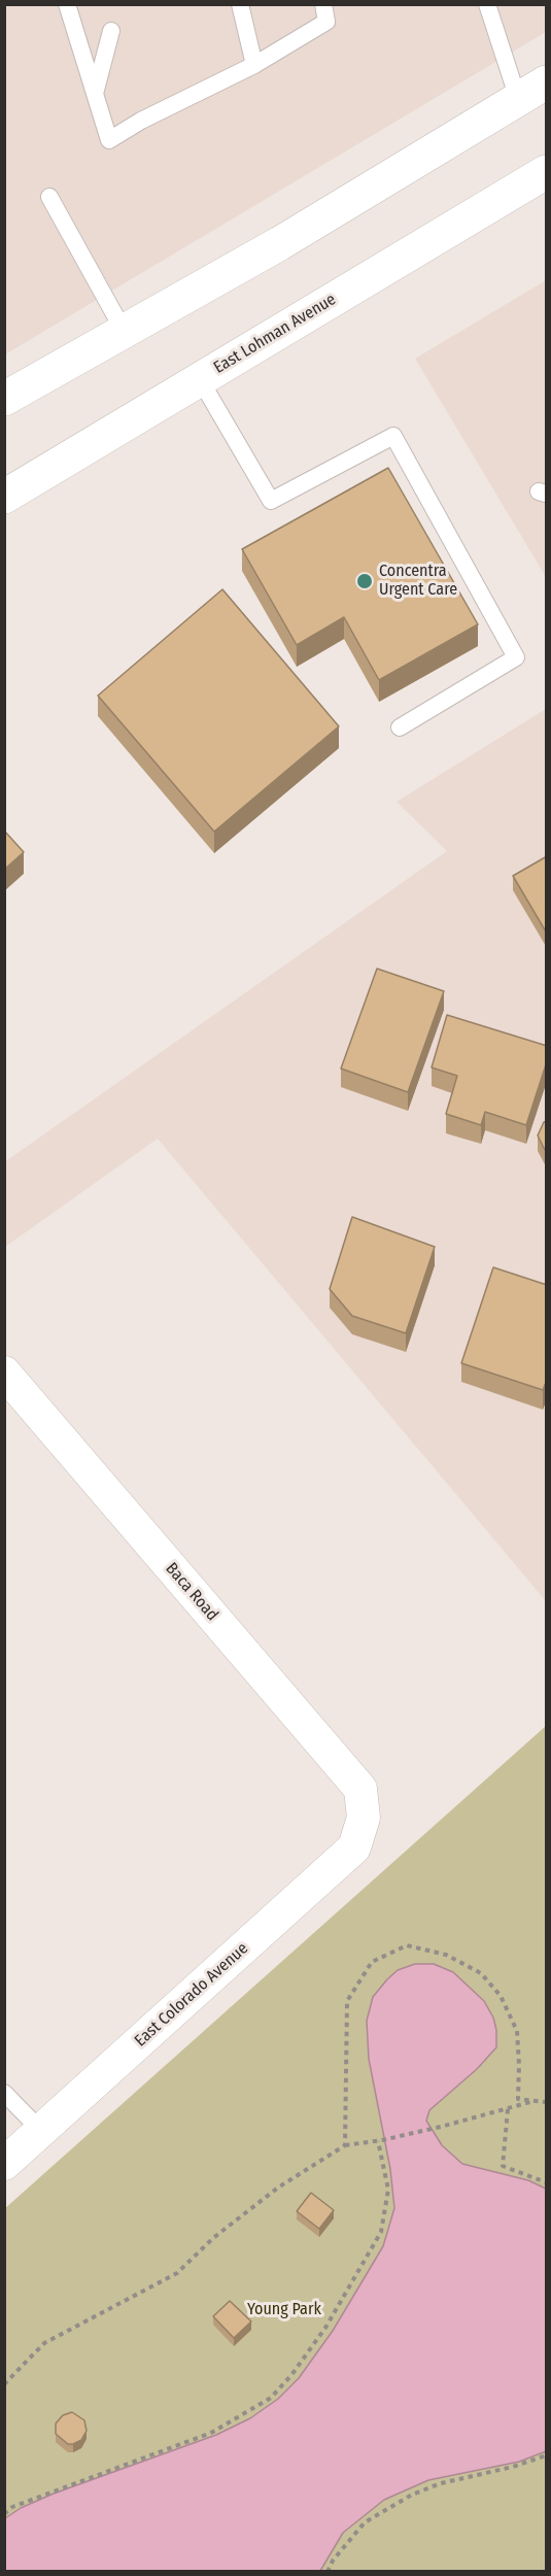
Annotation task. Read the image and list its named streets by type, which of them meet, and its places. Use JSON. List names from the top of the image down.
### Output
{
  "streets": {
    "main road": ["East Lohman Avenue"],
    "street": ["Baca Road", "East Colorado Avenue"]
  },
  "crossings": [
    ["Baca Road", "East Colorado Avenue"]
  ],
  "parks": ["Young Park"],
  "places": ["Concentra Urgent Care"]
}
